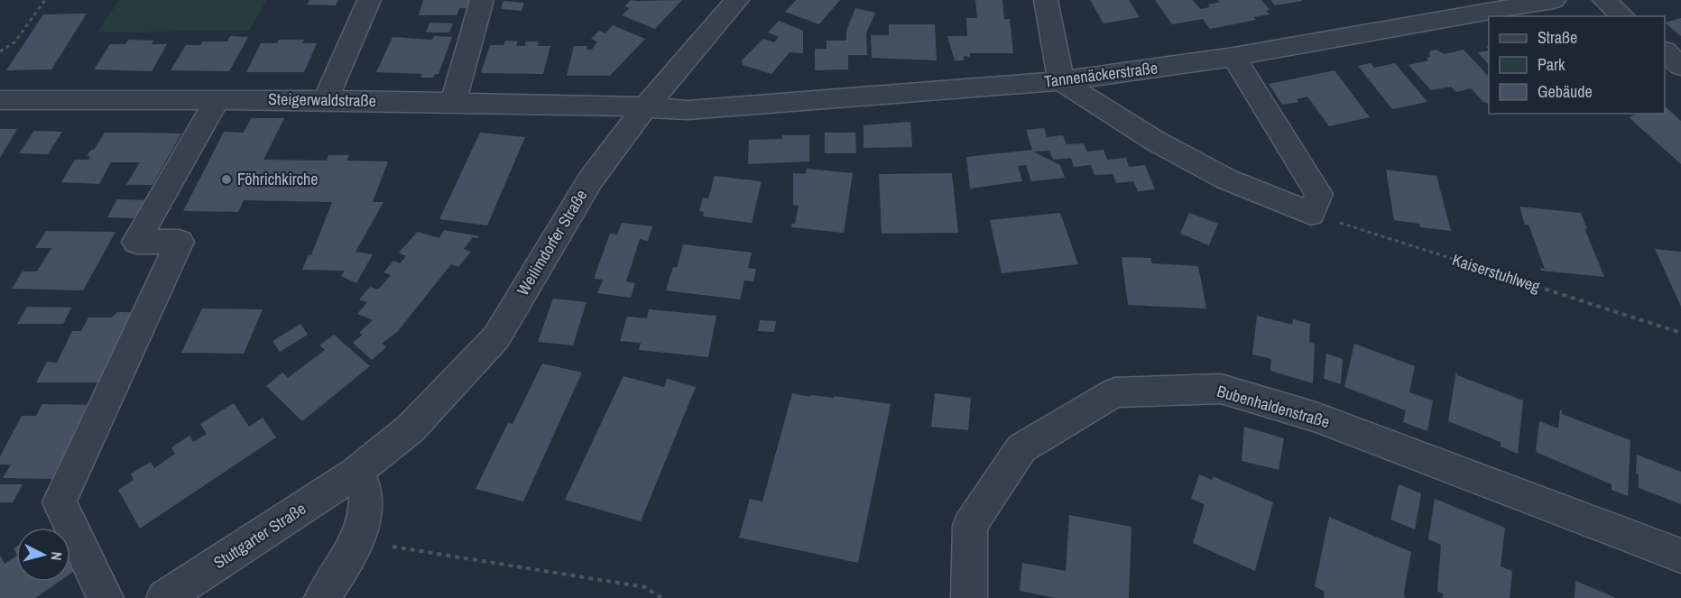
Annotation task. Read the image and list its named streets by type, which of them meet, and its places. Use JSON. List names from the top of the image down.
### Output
{
  "streets": {
    "street": [
      "Tannenäckerstraße",
      "Steigerwaldstraße",
      "Weilimdorfer Straße",
      "Bubenhaldenstraße",
      "Stuttgarter Straße"
    ],
    "path": ["Kaiserstuhlweg"]
  },
  "crossings": [
    ["Tannenäckerstraße", "Steigerwaldstraße"],
    ["Tannenäckerstraße", "Weilimdorfer Straße"],
    ["Steigerwaldstraße", "Weilimdorfer Straße"],
    ["Weilimdorfer Straße", "Stuttgarter Straße"]
  ],
  "places": ["Föhrichkirche"],
  "legend": ["Straße", "Park", "Gebäude"],
  "north": "right"
}
